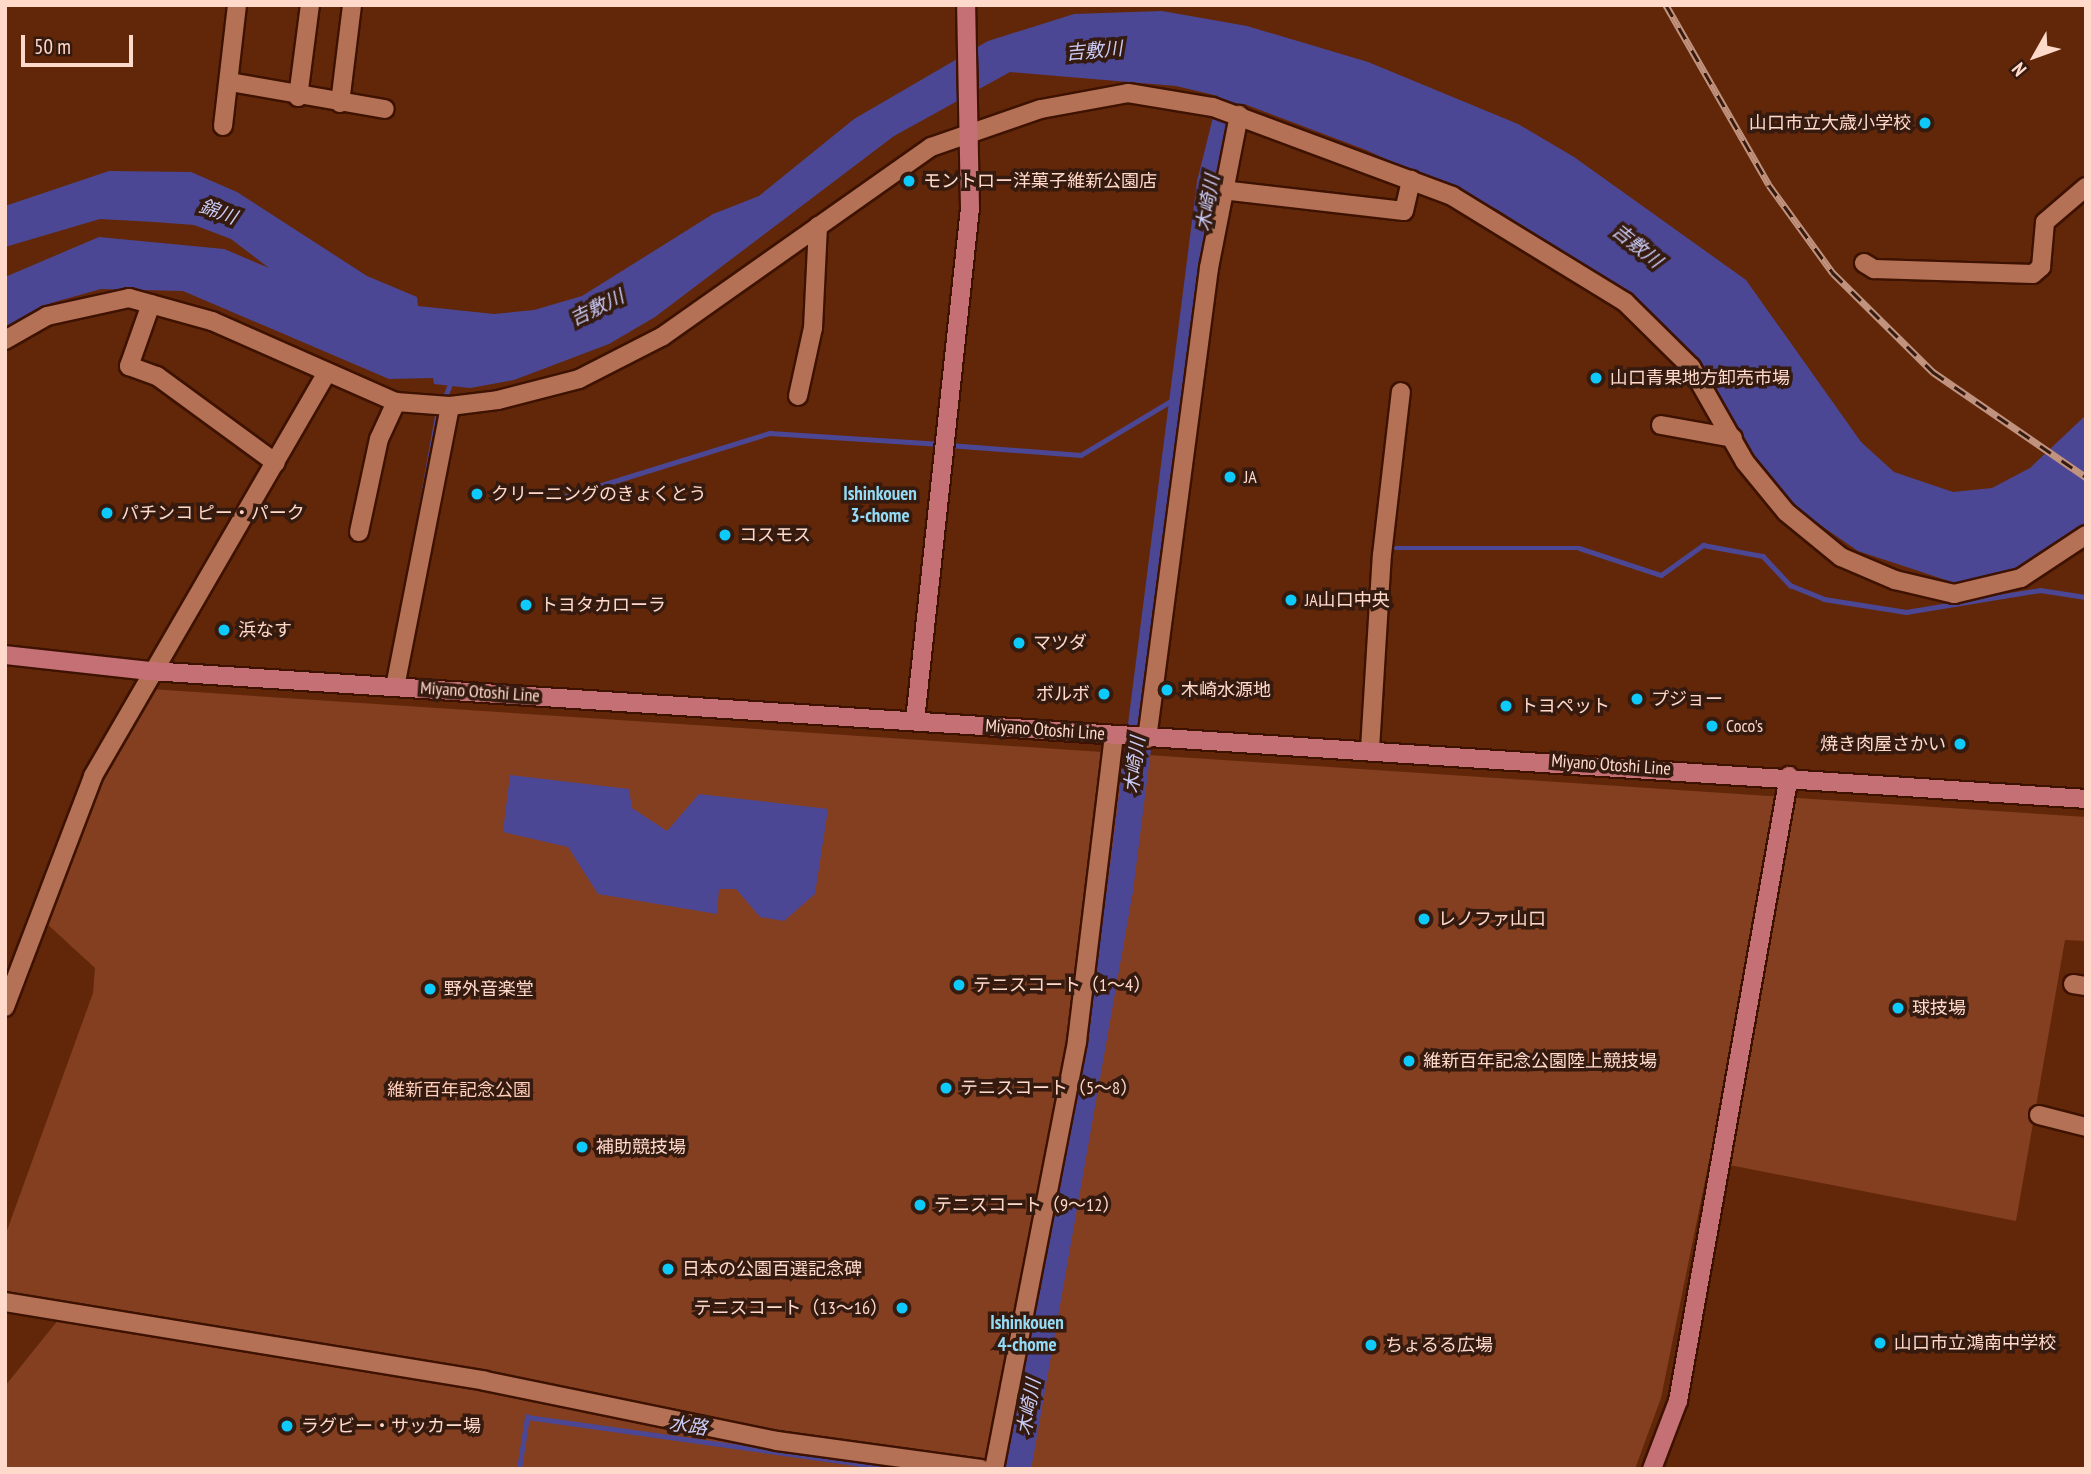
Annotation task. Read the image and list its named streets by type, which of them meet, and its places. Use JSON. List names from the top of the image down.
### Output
{
  "streets": {
    "main road": ["Miyano Otoshi Line"]
  },
  "districts": ["Ishinkouen 3-chome", "Ishinkouen 4-chome"],
  "water": [
    "吉敷川",
    "木崎川",
    "錦川",
    "水路"
  ],
  "parks": ["維新百年記念公園"],
  "places": [
    "山口市立大歳小学校",
    "モントロー洋菓子維新公園店",
    "山口青果地方卸売市場",
    "JA",
    "クリーニングのきょくとう",
    "パチンコ ピー・パーク",
    "コスモス",
    "JA山口中央",
    "トヨタカローラ",
    "浜なす",
    "マツダ",
    "木崎水源地",
    "ボルボ",
    "プジョー",
    "トヨペット",
    "Coco's",
    "焼き肉屋さかい",
    "レノファ山口",
    "テニスコート（1～4）",
    "野外音楽堂",
    "球技場",
    "維新百年記念公園陸上競技場",
    "テニスコート（5～8）",
    "補助競技場",
    "テニスコート（9～12）",
    "日本の公園百選記念碑",
    "テニスコート（13～16）",
    "山口市立鴻南中学校",
    "ちょるる広場",
    "ラグビー・サッカー場"
  ],
  "scale_bar": "50 m",
  "north": "bottom left"
}
